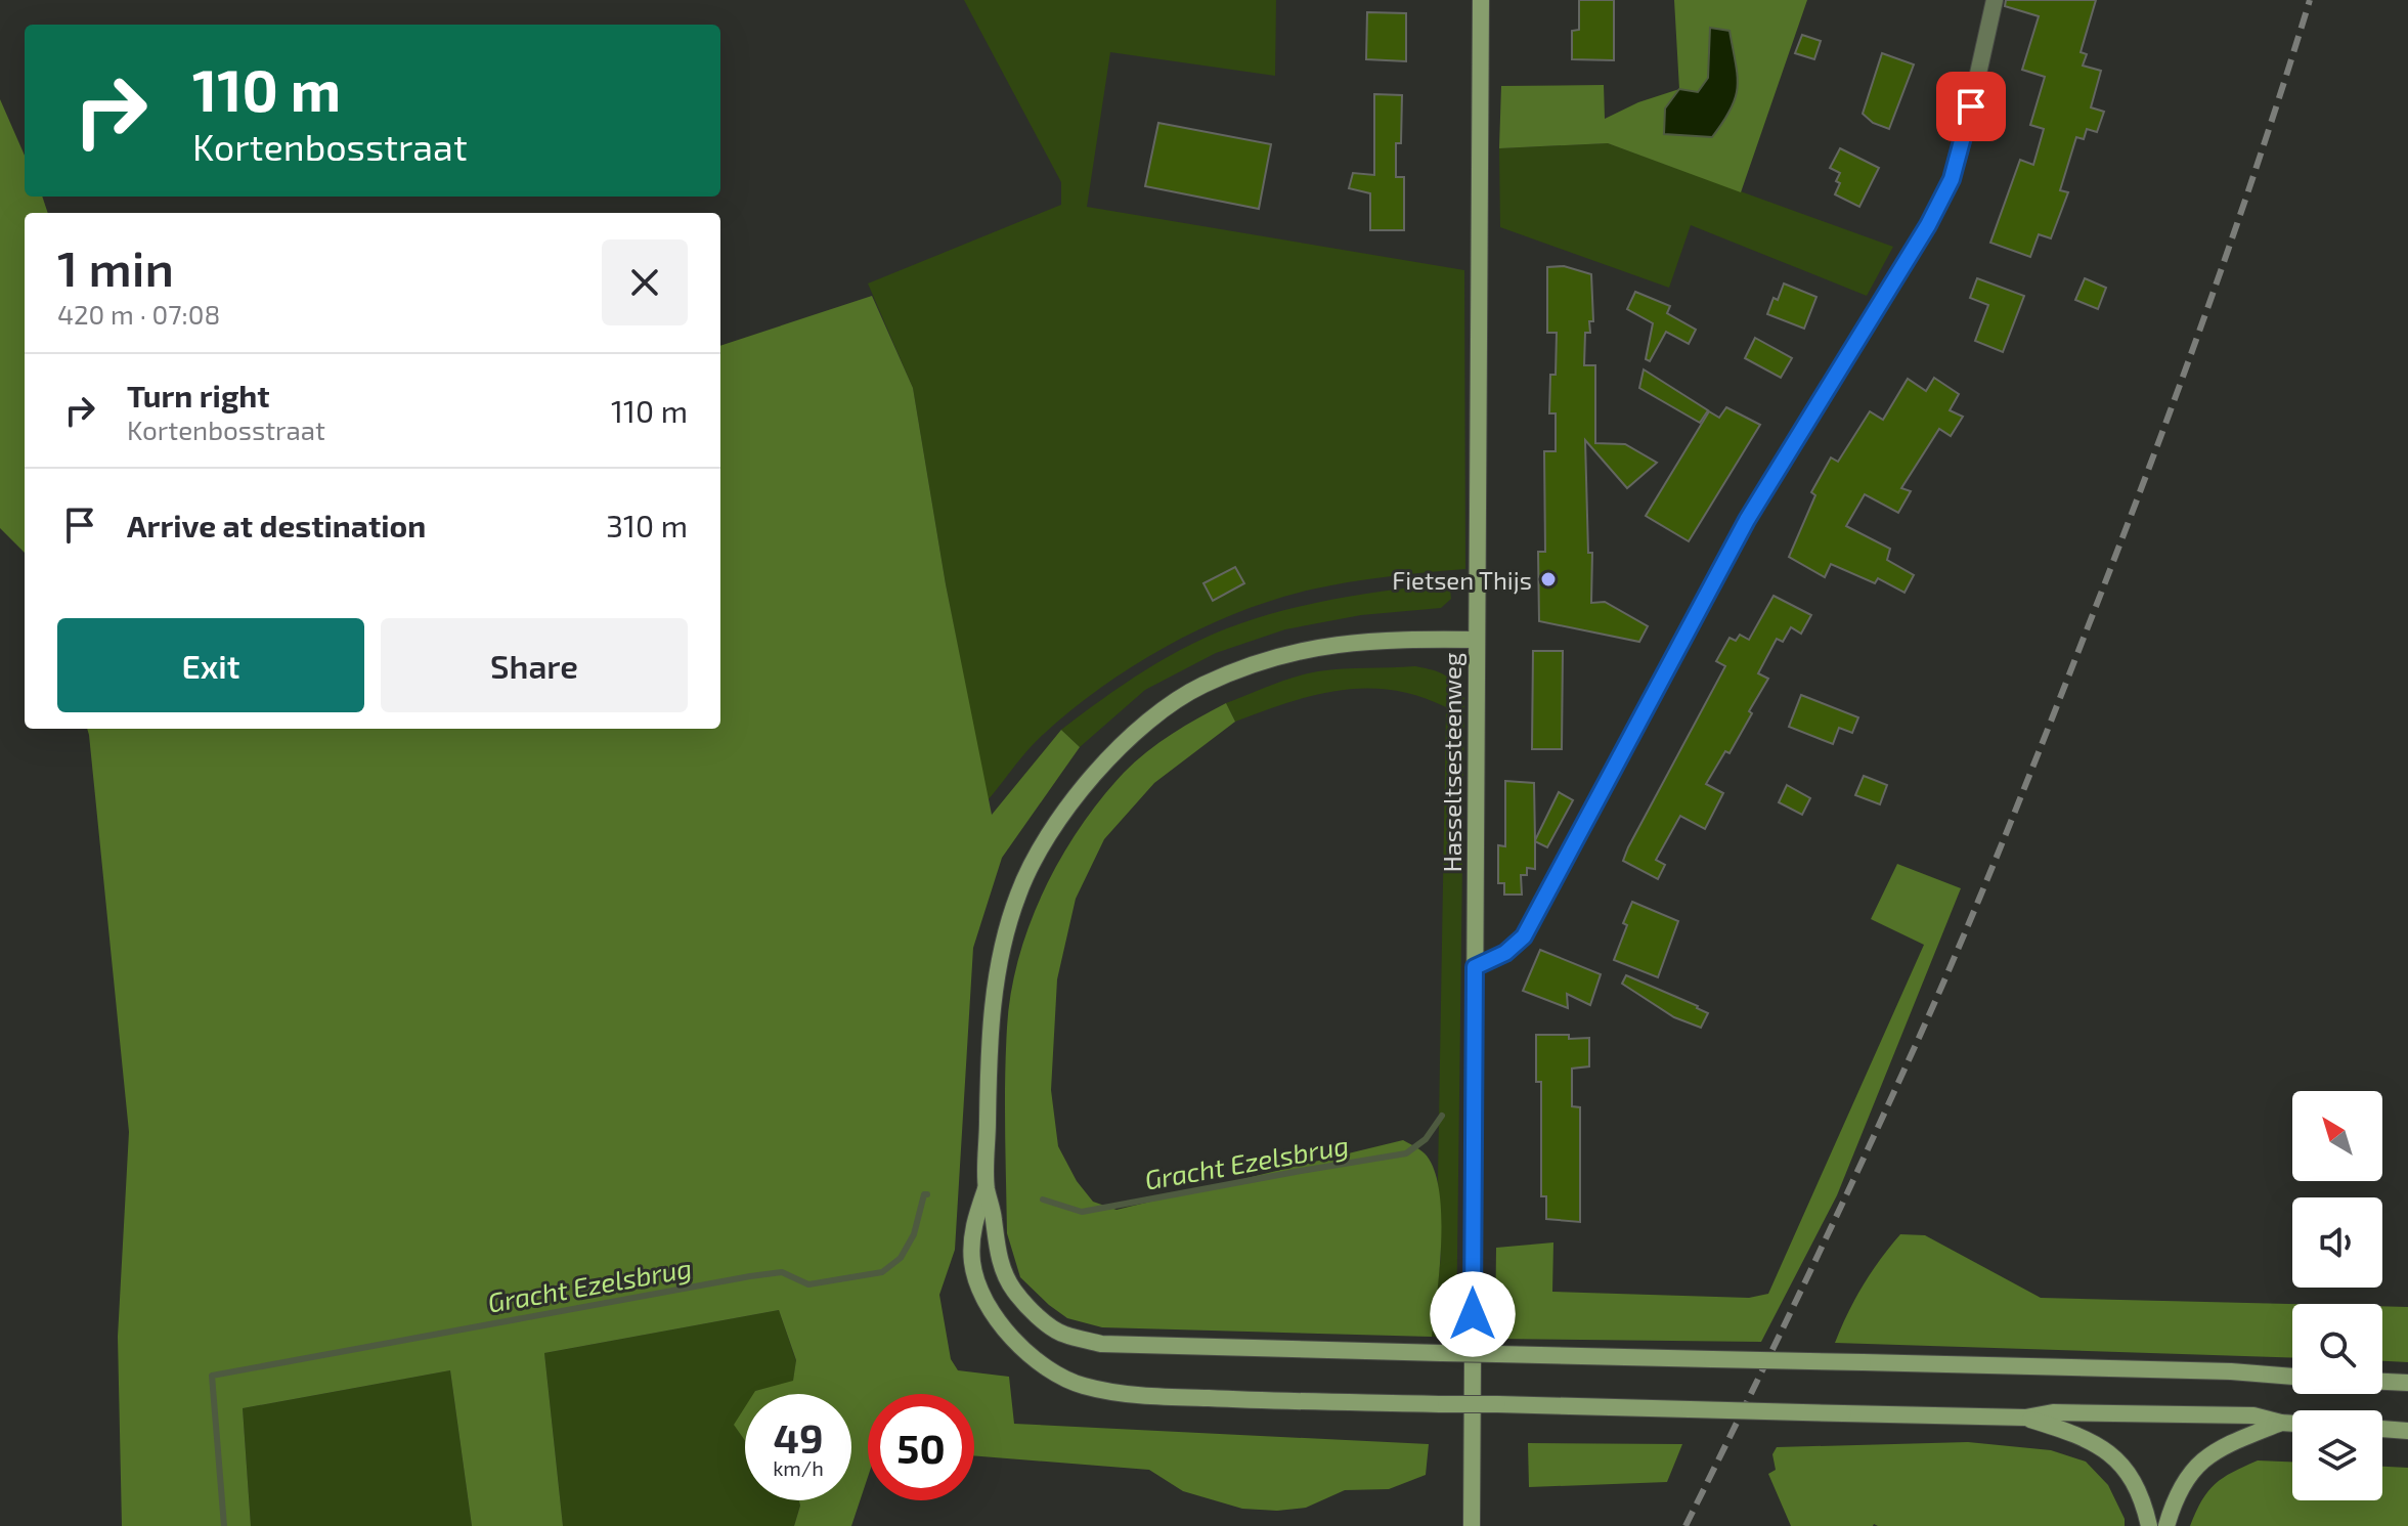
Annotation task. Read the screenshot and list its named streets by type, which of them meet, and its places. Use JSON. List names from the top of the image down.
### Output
{
  "streets": {
    "main road": ["Hasseltsesteenweg"]
  },
  "water": ["Gracht Ezelsbrug"],
  "places": ["Fietsen Thijs"],
  "north": "top left",
  "page": {
    "turn": ["110 m", "Kortenbosstraat"],
    "heading": ["1 min", "420 m · 07:08"],
    "list": [
      {
        "name": "Turn right",
        "note": "Kortenbosstraat",
        "value": "110 m"
      },
      {
        "name": "Arrive at destination",
        "value": "310 m"
      }
    ],
    "buttons": ["Exit", "Share"],
    "speed": "49 km/h",
    "limit": "50"
  }
}
